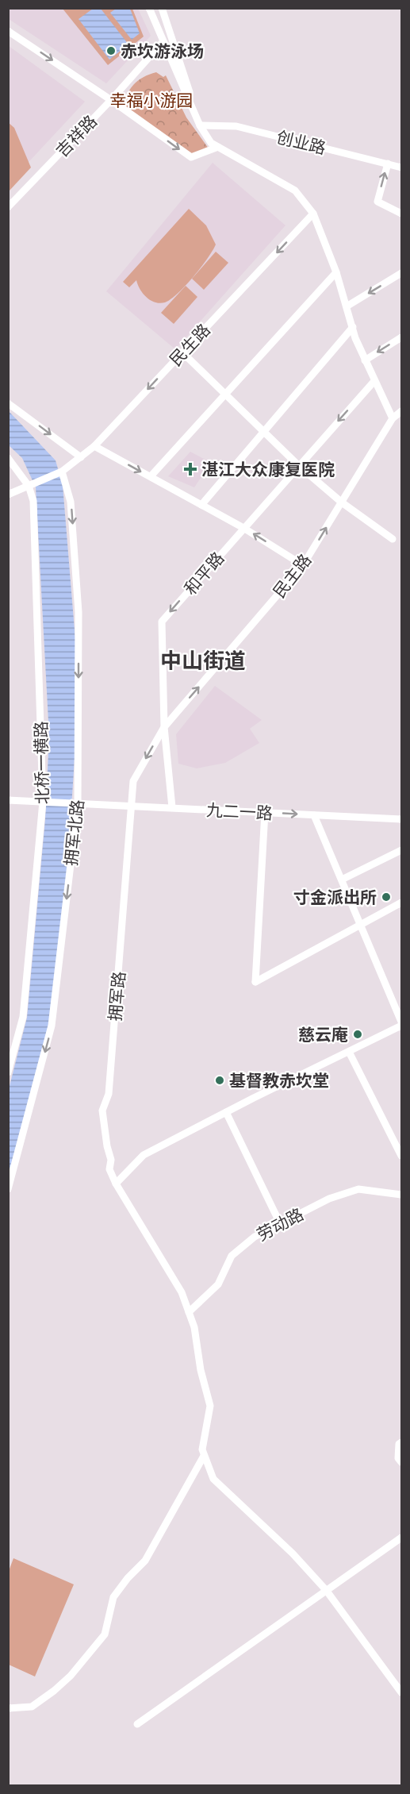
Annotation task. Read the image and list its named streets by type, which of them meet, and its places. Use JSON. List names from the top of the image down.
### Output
{
  "streets": {
    "street": [
      "吉祥路",
      "创业路",
      "民生路",
      "和平路",
      "民主路",
      "北桥一横路",
      "九二一路",
      "拥军北路",
      "拥军路",
      "劳动路"
    ]
  },
  "crossings": [
    ["民生路", "北桥一横路"],
    ["民生路", "拥军北路"],
    ["和平路", "民主路"],
    ["和平路", "九二一路"],
    ["北桥一横路", "九二一路"],
    ["九二一路", "拥军北路"],
    ["九二一路", "拥军路"]
  ],
  "one_way": ["民主路", "拥军北路"],
  "districts": ["中山街道"],
  "parks": ["幸福小游园"],
  "places": {
    "other": [
      "赤坎游泳场",
      "寸金派出所",
      "慈云庵",
      "基督教赤坎堂"
    ],
    "health": ["湛江大众康复医院"]
  }
}
